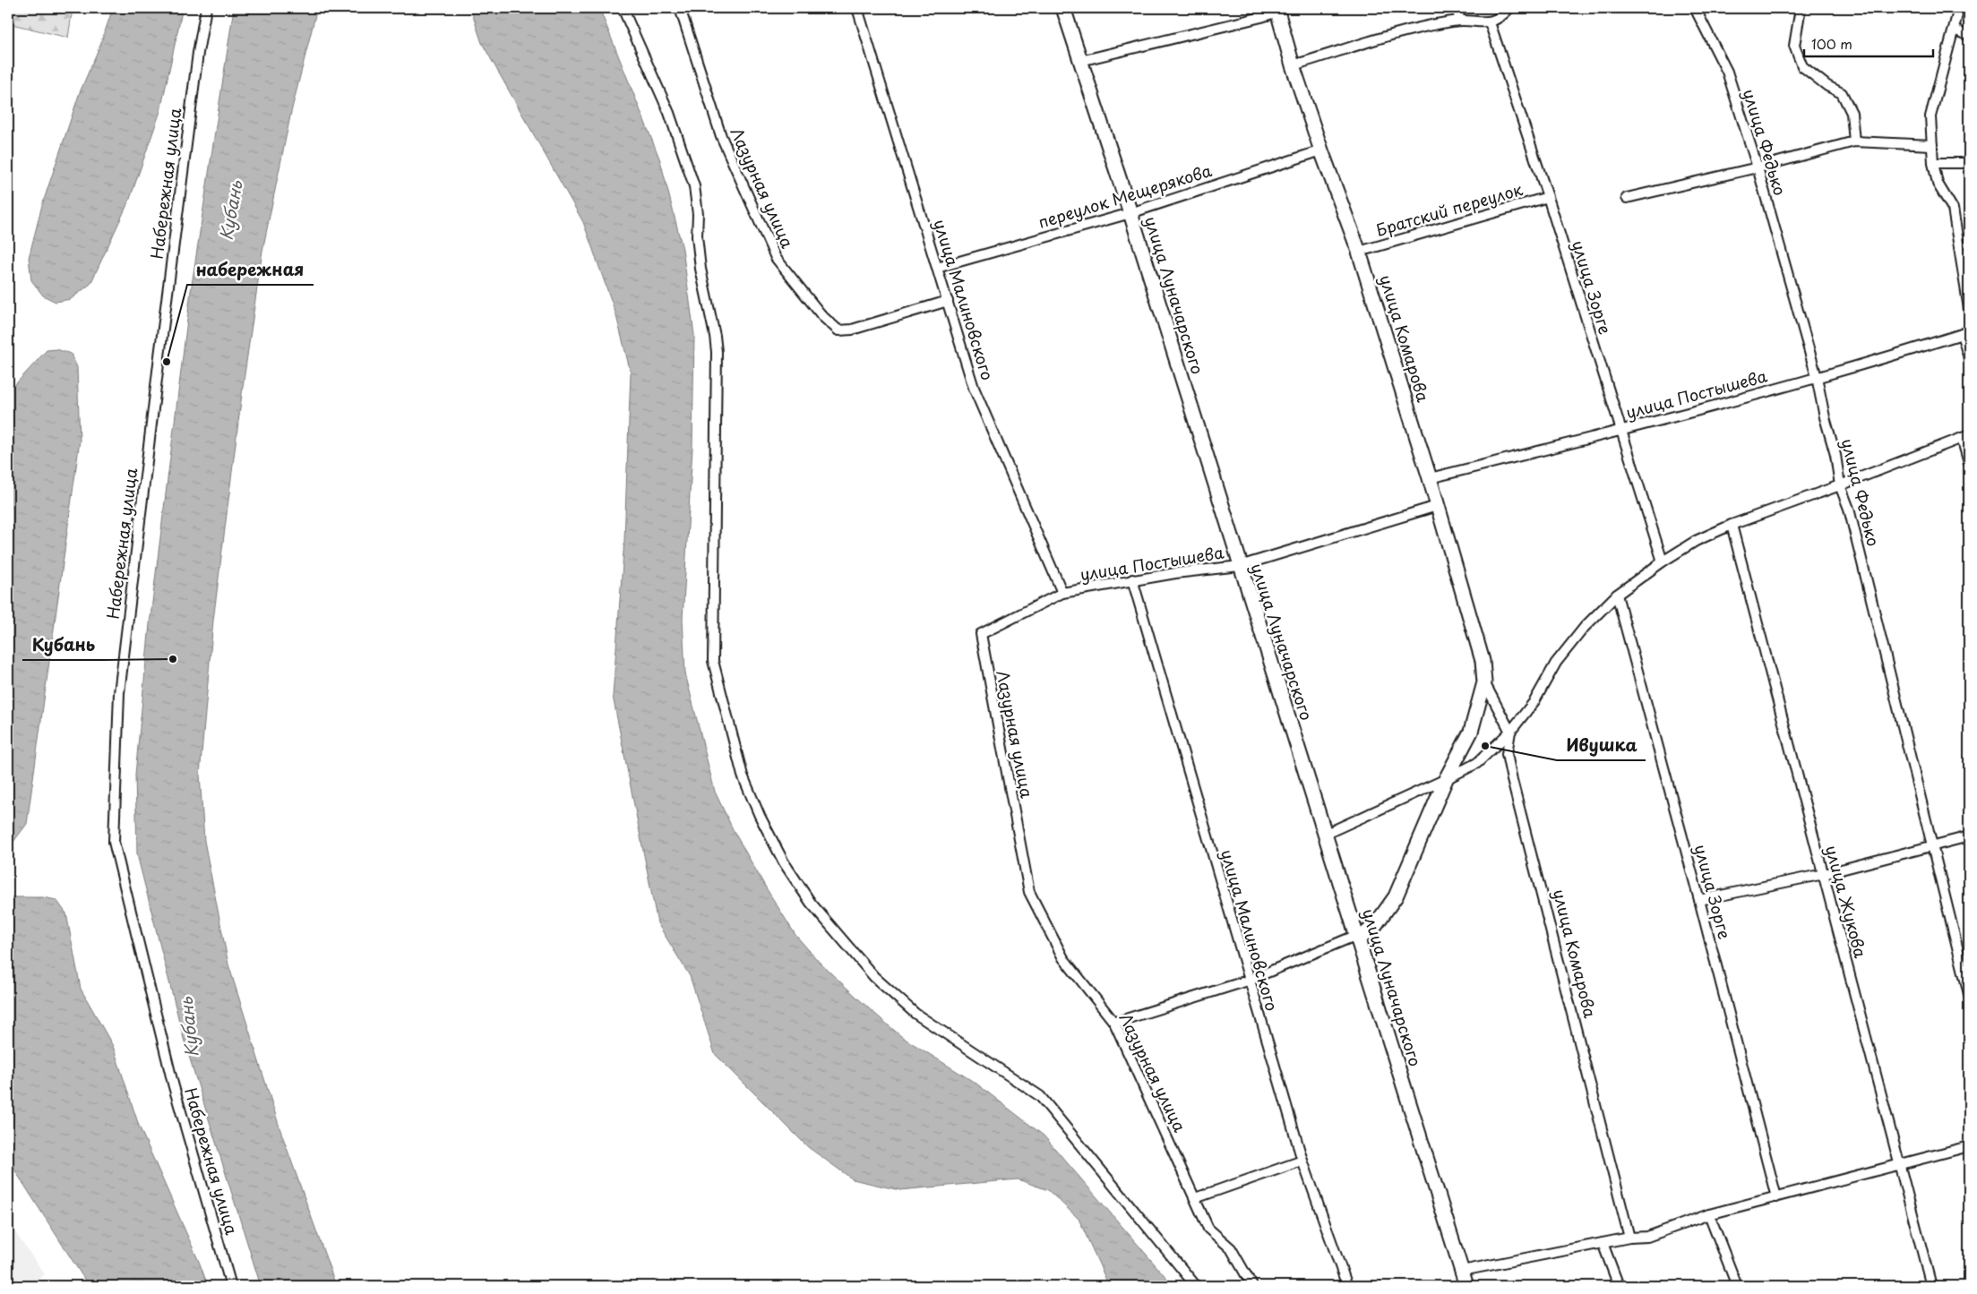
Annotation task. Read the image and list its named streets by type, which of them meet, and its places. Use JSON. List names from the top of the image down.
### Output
{
  "streets": {
    "street": [
      "улица Федько",
      "Набережная улица",
      "Лазурная улица",
      "переулок Мещерякова",
      "Братский переулок",
      "улица Зорге",
      "улица Луначарского",
      "улица Малиновского",
      "улица Комарова",
      "улица Постышева",
      "улица Жукова"
    ]
  },
  "crossings": [
    ["улица Федько", "улица Постышева"],
    ["Лазурная улица", "улица Малиновского"],
    ["Лазурная улица", "улица Постышева"],
    ["переулок Мещерякова", "улица Луначарского"],
    ["переулок Мещерякова", "улица Малиновского"],
    ["переулок Мещерякова", "улица Комарова"],
    ["Братский переулок", "улица Зорге"],
    ["Братский переулок", "улица Комарова"],
    ["улица Зорге", "улица Постышева"],
    ["улица Луначарского", "улица Комарова"],
    ["улица Луначарского", "улица Постышева"],
    ["улица Малиновского", "улица Постышева"],
    ["улица Комарова", "улица Постышева"]
  ],
  "water": ["Кубань"],
  "places": ["набережная", "Кубань", "Ивушка"],
  "scale_bar": "100 m"
}
